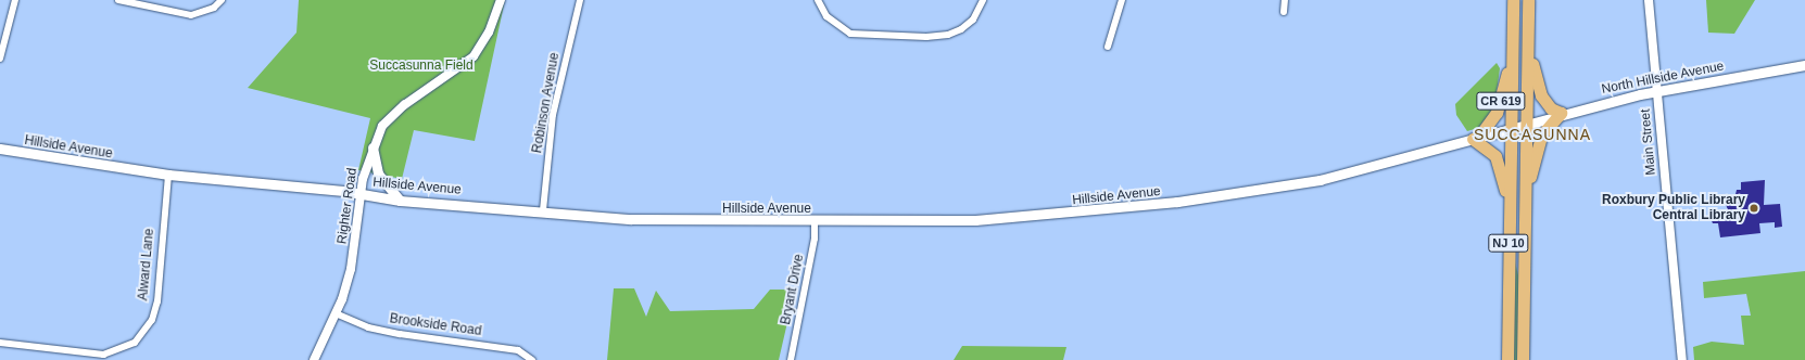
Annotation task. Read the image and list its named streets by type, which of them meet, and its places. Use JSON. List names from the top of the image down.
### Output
{
  "streets": {
    "highway": ["CR 619", "NJ 10"],
    "main road": ["North Hillside Avenue", "Hillside Avenue"],
    "street": [
      "Robinson Avenue",
      "Main Street",
      "Righter Road",
      "Alward Lane",
      "Bryant Drive",
      "Brookside Road"
    ]
  },
  "crossings": [
    ["North Hillside Avenue", "Main Street"],
    ["North Hillside Avenue", "Hillside Avenue"],
    ["North Hillside Avenue", "NJ 10"],
    ["CR 619", "Hillside Avenue"],
    ["CR 619", "NJ 10"],
    ["Robinson Avenue", "Hillside Avenue"],
    ["Hillside Avenue", "Righter Road"],
    ["Hillside Avenue", "NJ 10"],
    ["Hillside Avenue", "Alward Lane"],
    ["Hillside Avenue", "Bryant Drive"],
    ["Righter Road", "Brookside Road"]
  ],
  "districts": ["SUCCASUNNA"],
  "parks": ["Succasunna Field"],
  "places": ["Roxbury Public Library Central Library"]
}
